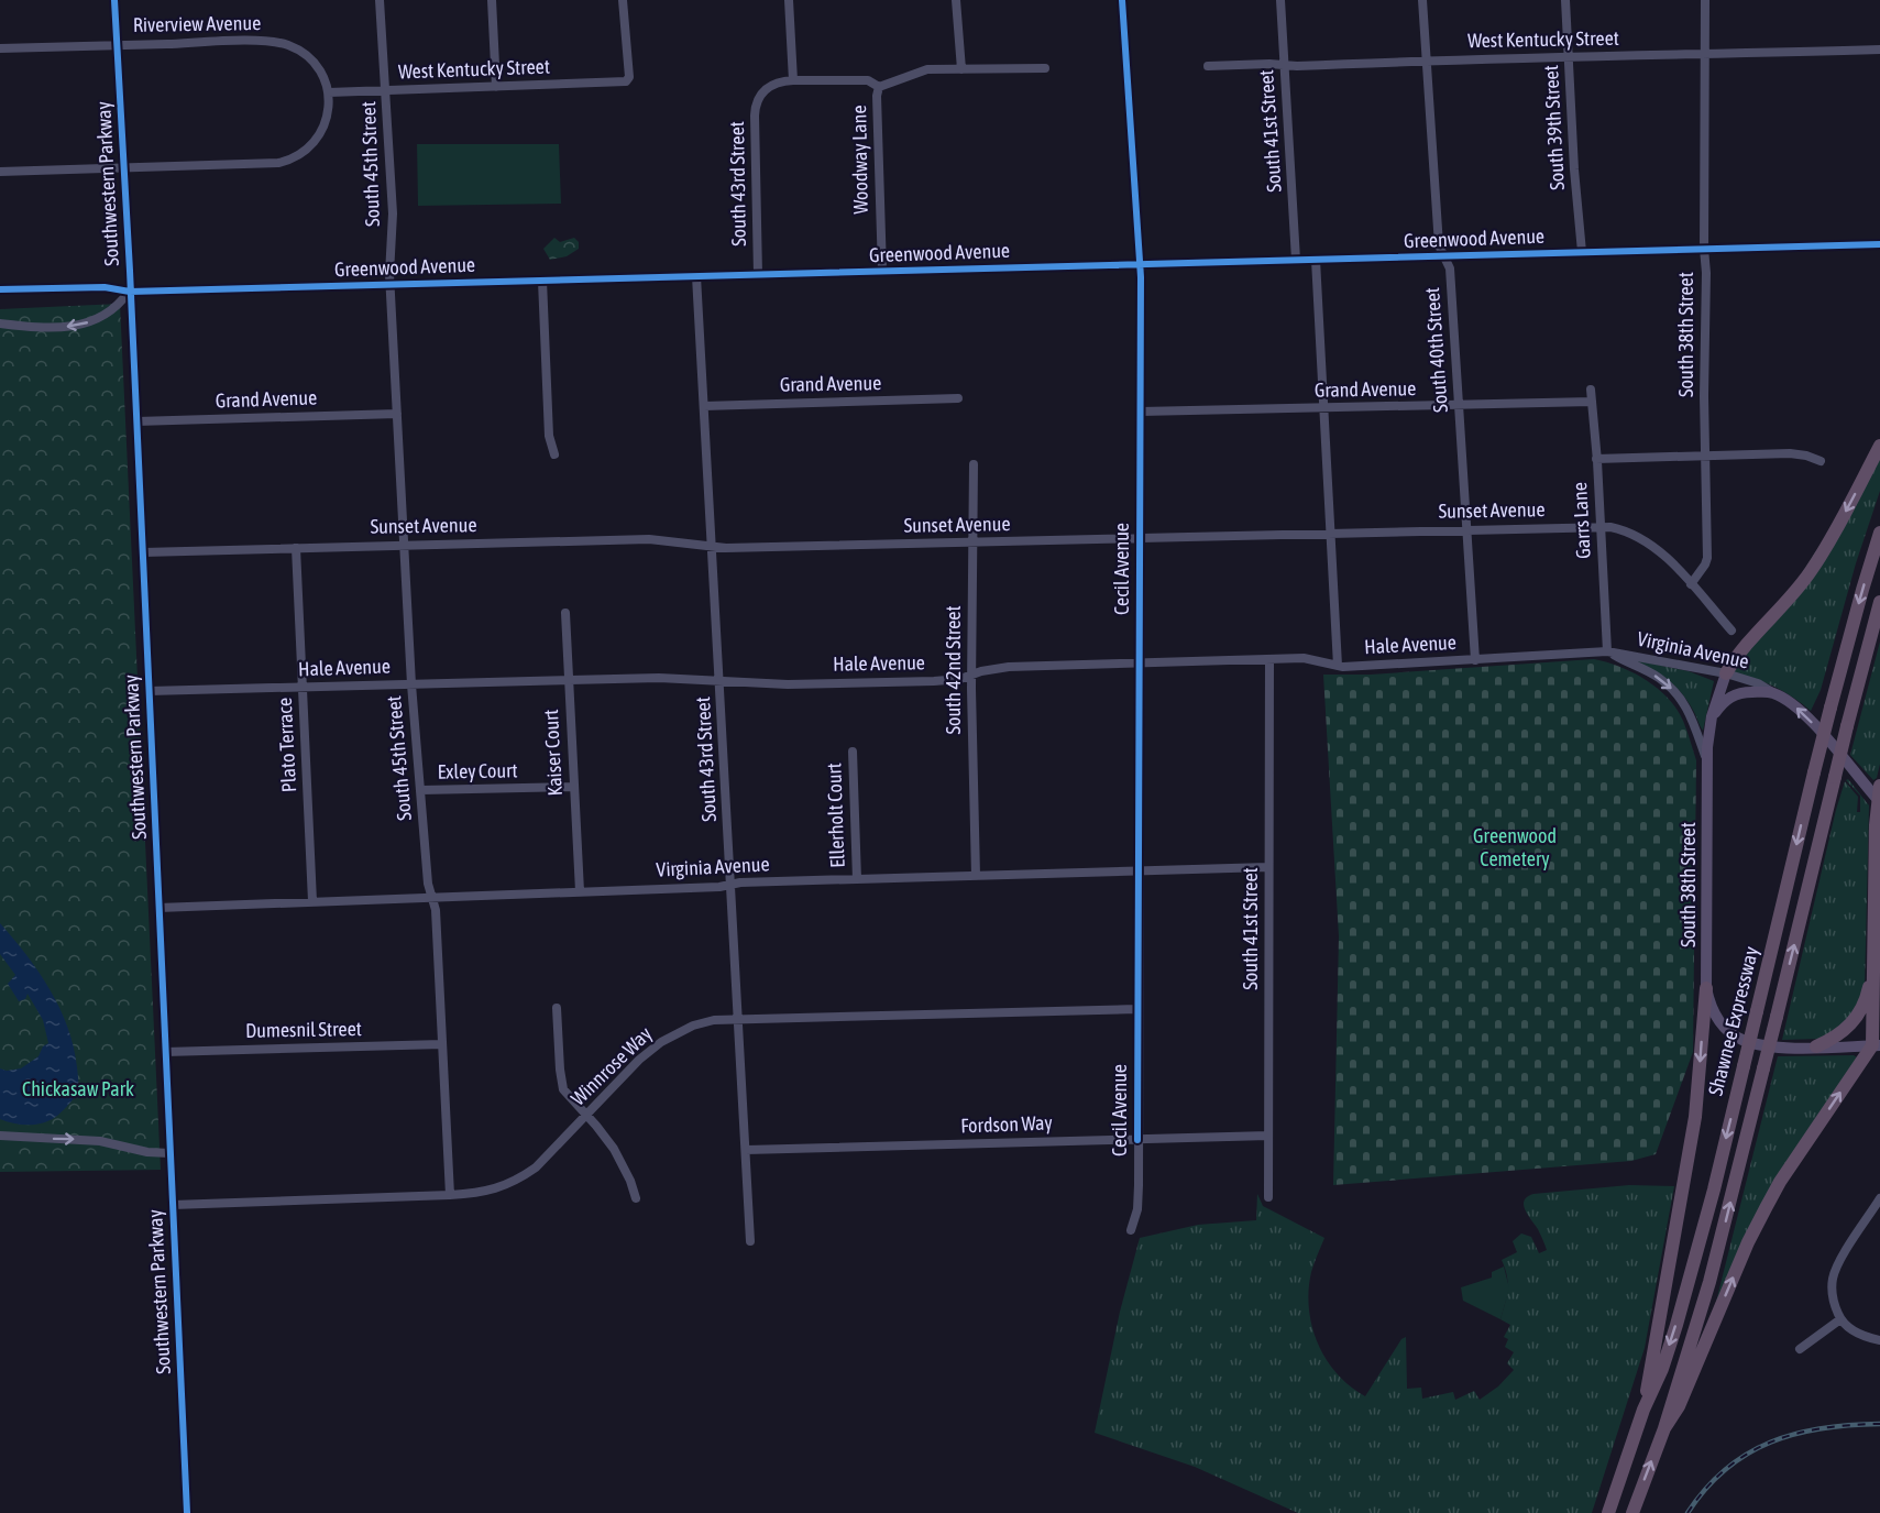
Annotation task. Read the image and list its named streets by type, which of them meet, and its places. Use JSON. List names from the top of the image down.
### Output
{
  "streets": {
    "highway": ["Shawnee Expressway"],
    "main road": ["South 38th Street", "Virginia Avenue"],
    "street": [
      "Riverview Avenue",
      "West Kentucky Street",
      "South 39th Street",
      "South 41st Street",
      "Woodway Lane",
      "South 45th Street",
      "Southwestern Parkway",
      "South 43rd Street",
      "Greenwood Avenue",
      "South 40th Street",
      "Grand Avenue",
      "Sunset Avenue",
      "Garrs Lane",
      "Cecil Avenue",
      "Hale Avenue",
      "South 42nd Street",
      "Plato Terrace",
      "Kaiser Court",
      "Exley Court",
      "Ellerholt Court",
      "Dumesnil Street",
      "Winnrose Way",
      "Fordson Way"
    ]
  },
  "crossings": [
    ["Riverview Avenue", "West Kentucky Street"],
    ["Riverview Avenue", "Southwestern Parkway"],
    ["West Kentucky Street", "South 39th Street"],
    ["West Kentucky Street", "South 41st Street"],
    ["West Kentucky Street", "South 45th Street"],
    ["West Kentucky Street", "South 38th Street"],
    ["West Kentucky Street", "South 40th Street"],
    ["South 39th Street", "Greenwood Avenue"],
    ["South 41st Street", "Greenwood Avenue"],
    ["South 41st Street", "Hale Avenue"],
    ["South 41st Street", "Virginia Avenue"],
    ["South 41st Street", "Fordson Way"],
    ["Woodway Lane", "Greenwood Avenue"],
    ["South 45th Street", "Greenwood Avenue"],
    ["South 45th Street", "Grand Avenue"],
    ["South 45th Street", "Sunset Avenue"],
    ["South 45th Street", "Hale Avenue"],
    ["South 45th Street", "Virginia Avenue"],
    ["South 45th Street", "Exley Court"],
    ["South 45th Street", "Dumesnil Street"],
    ["South 45th Street", "Winnrose Way"],
    ["Southwestern Parkway", "Greenwood Avenue"],
    ["Southwestern Parkway", "Grand Avenue"],
    ["Southwestern Parkway", "Sunset Avenue"],
    ["Southwestern Parkway", "Hale Avenue"],
    ["Southwestern Parkway", "Virginia Avenue"],
    ["Southwestern Parkway", "Dumesnil Street"],
    ["Southwestern Parkway", "Winnrose Way"],
    ["South 43rd Street", "Greenwood Avenue"],
    ["South 43rd Street", "Grand Avenue"],
    ["South 43rd Street", "Sunset Avenue"],
    ["South 43rd Street", "Hale Avenue"],
    ["South 43rd Street", "Virginia Avenue"],
    ["South 43rd Street", "Winnrose Way"],
    ["South 43rd Street", "Fordson Way"],
    ["Greenwood Avenue", "South 38th Street"],
    ["Greenwood Avenue", "South 40th Street"],
    ["Greenwood Avenue", "Cecil Avenue"],
    ["South 38th Street", "Sunset Avenue"],
    ["South 38th Street", "Virginia Avenue"],
    ["South 40th Street", "Grand Avenue"],
    ["South 40th Street", "Sunset Avenue"],
    ["South 40th Street", "Hale Avenue"],
    ["Grand Avenue", "Garrs Lane"],
    ["Grand Avenue", "Cecil Avenue"],
    ["Sunset Avenue", "Garrs Lane"],
    ["Sunset Avenue", "Cecil Avenue"],
    ["Sunset Avenue", "South 42nd Street"],
    ["Sunset Avenue", "Plato Terrace"],
    ["Garrs Lane", "Hale Avenue"],
    ["Garrs Lane", "Virginia Avenue"],
    ["Cecil Avenue", "Hale Avenue"],
    ["Cecil Avenue", "Virginia Avenue"],
    ["Cecil Avenue", "Winnrose Way"],
    ["Cecil Avenue", "Fordson Way"],
    ["Hale Avenue", "Virginia Avenue"],
    ["Hale Avenue", "South 42nd Street"],
    ["Hale Avenue", "Plato Terrace"],
    ["Hale Avenue", "Kaiser Court"],
    ["Virginia Avenue", "South 42nd Street"],
    ["Virginia Avenue", "Plato Terrace"],
    ["Virginia Avenue", "Kaiser Court"],
    ["Virginia Avenue", "Ellerholt Court"],
    ["Kaiser Court", "Exley Court"]
  ],
  "parks": ["Greenwood Cemetery", "Chickasaw Park"]
}
